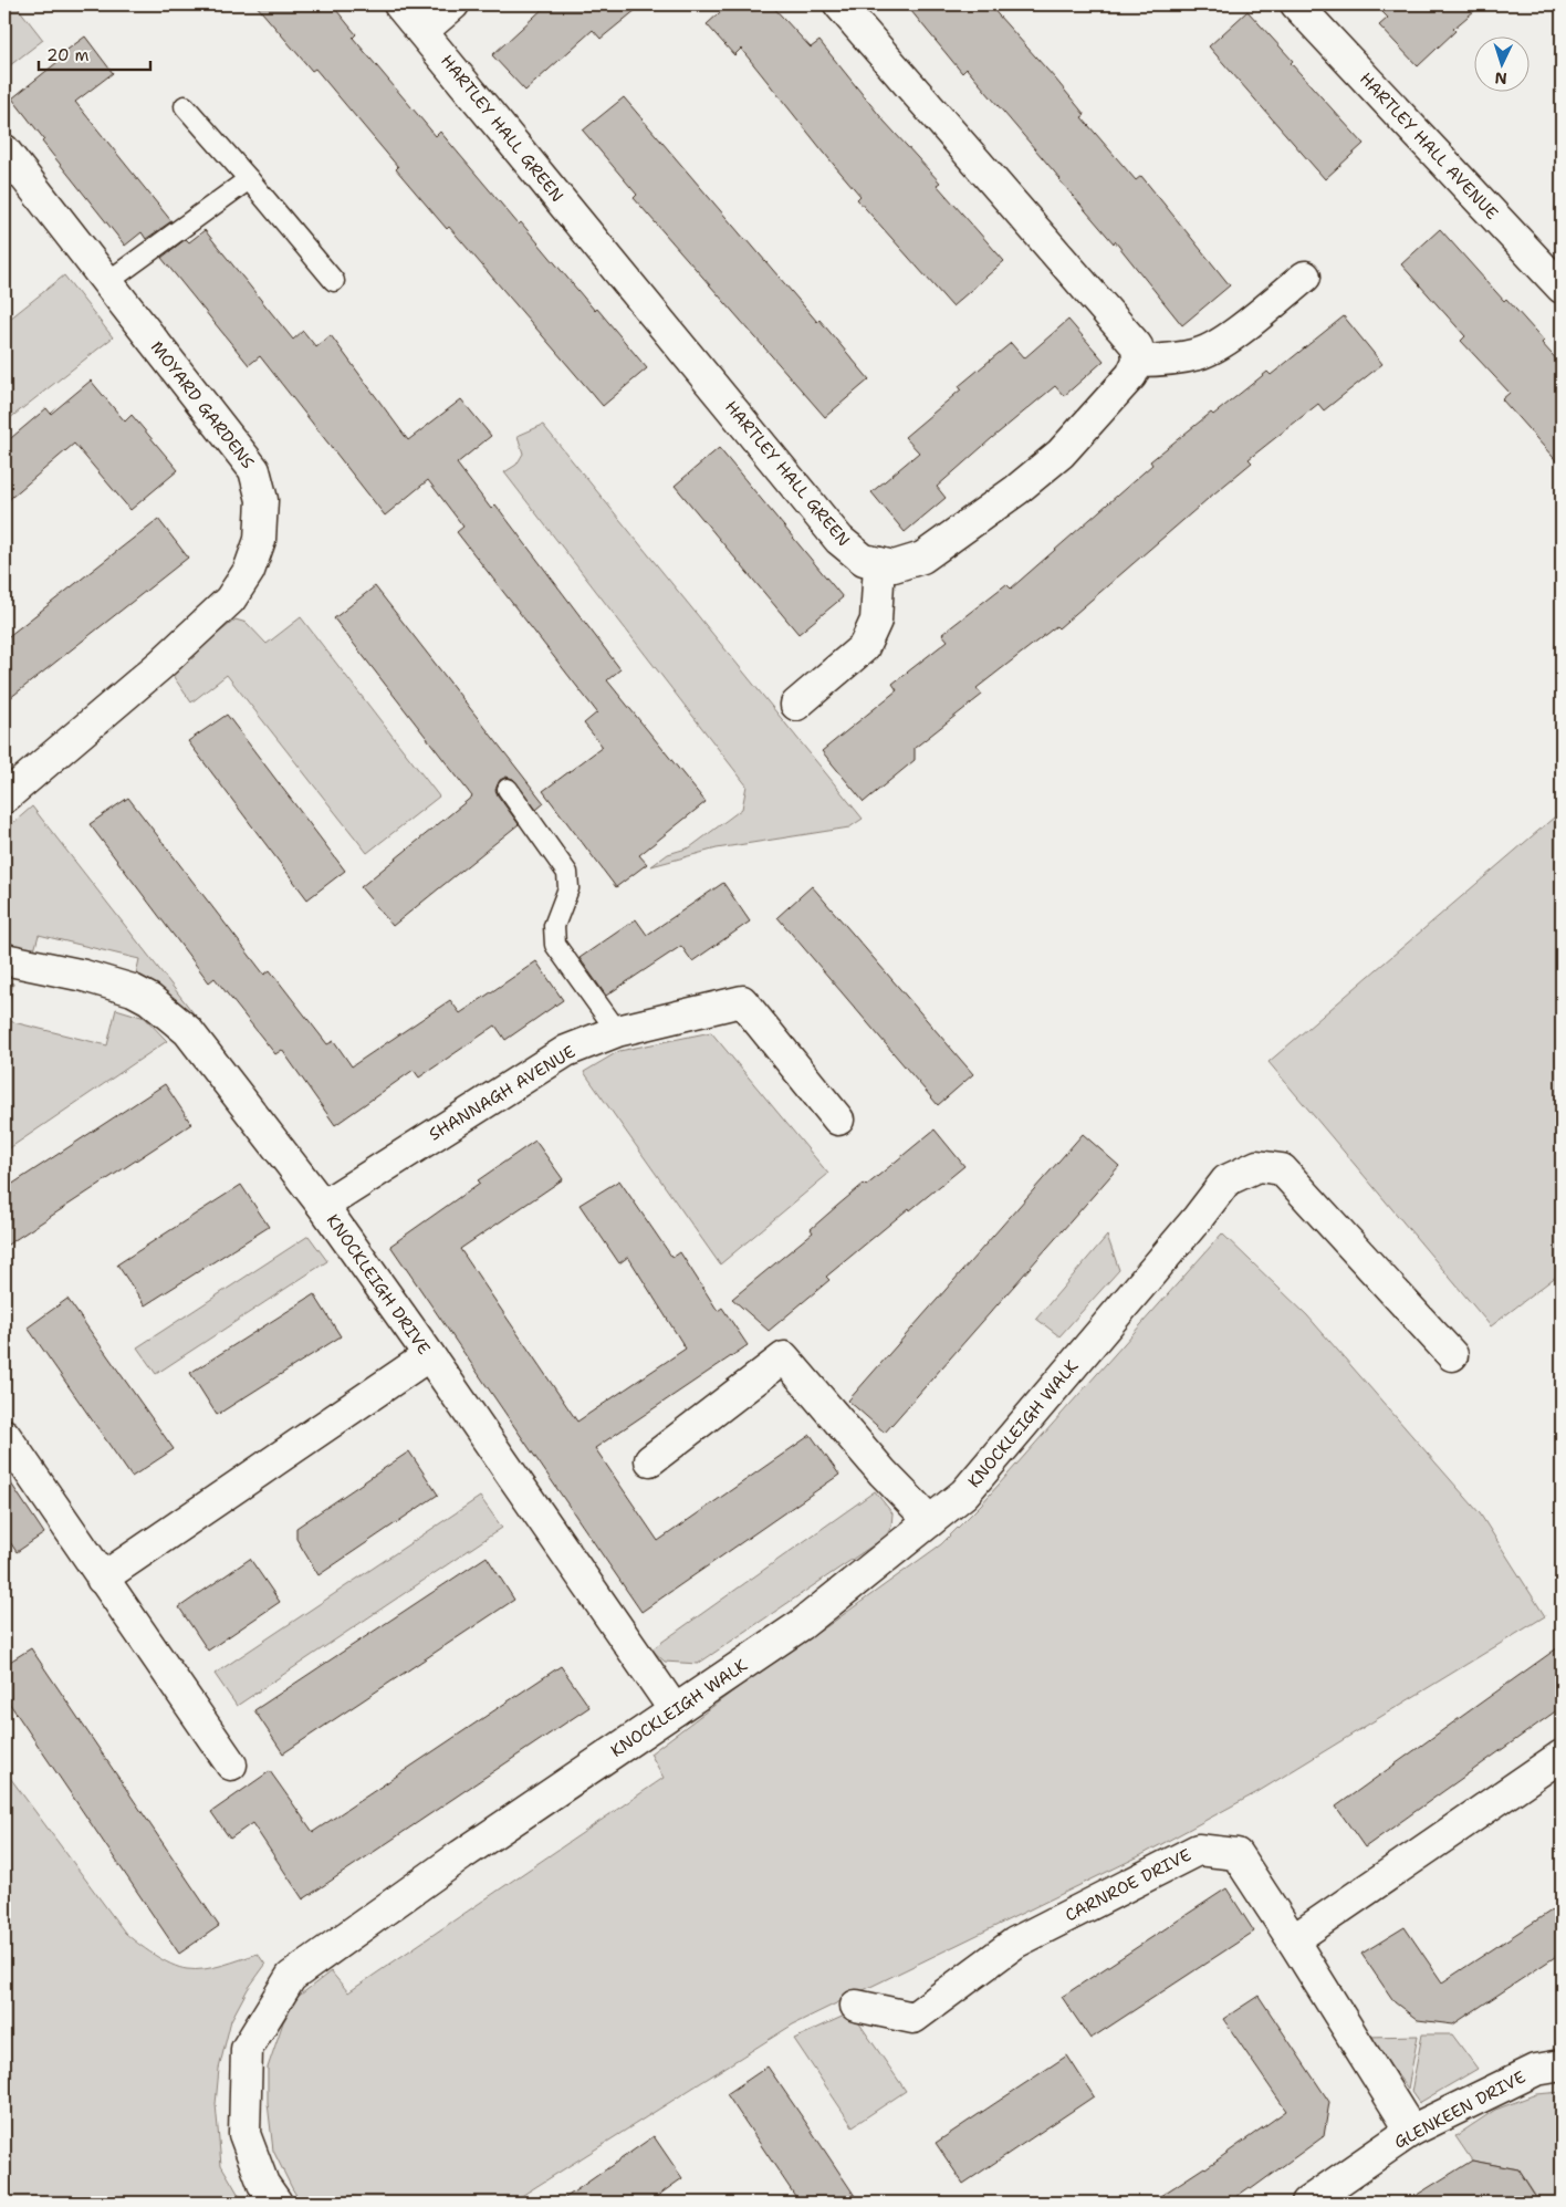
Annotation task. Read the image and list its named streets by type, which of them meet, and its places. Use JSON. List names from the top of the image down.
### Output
{
  "streets": {
    "street": [
      "HARTLEY HALL GREEN",
      "HARTLEY HALL AVENUE",
      "MOYARD GARDENS",
      "SHANNAGH AVENUE",
      "KNOCKLEIGH DRIVE",
      "KNOCKLEIGH WALK",
      "CARNROE DRIVE",
      "GLENKEEN DRIVE"
    ]
  },
  "crossings": [
    ["SHANNAGH AVENUE", "KNOCKLEIGH DRIVE"],
    ["KNOCKLEIGH DRIVE", "KNOCKLEIGH WALK"],
    ["CARNROE DRIVE", "GLENKEEN DRIVE"]
  ],
  "scale_bar": "20 m",
  "north": "bottom"
}
